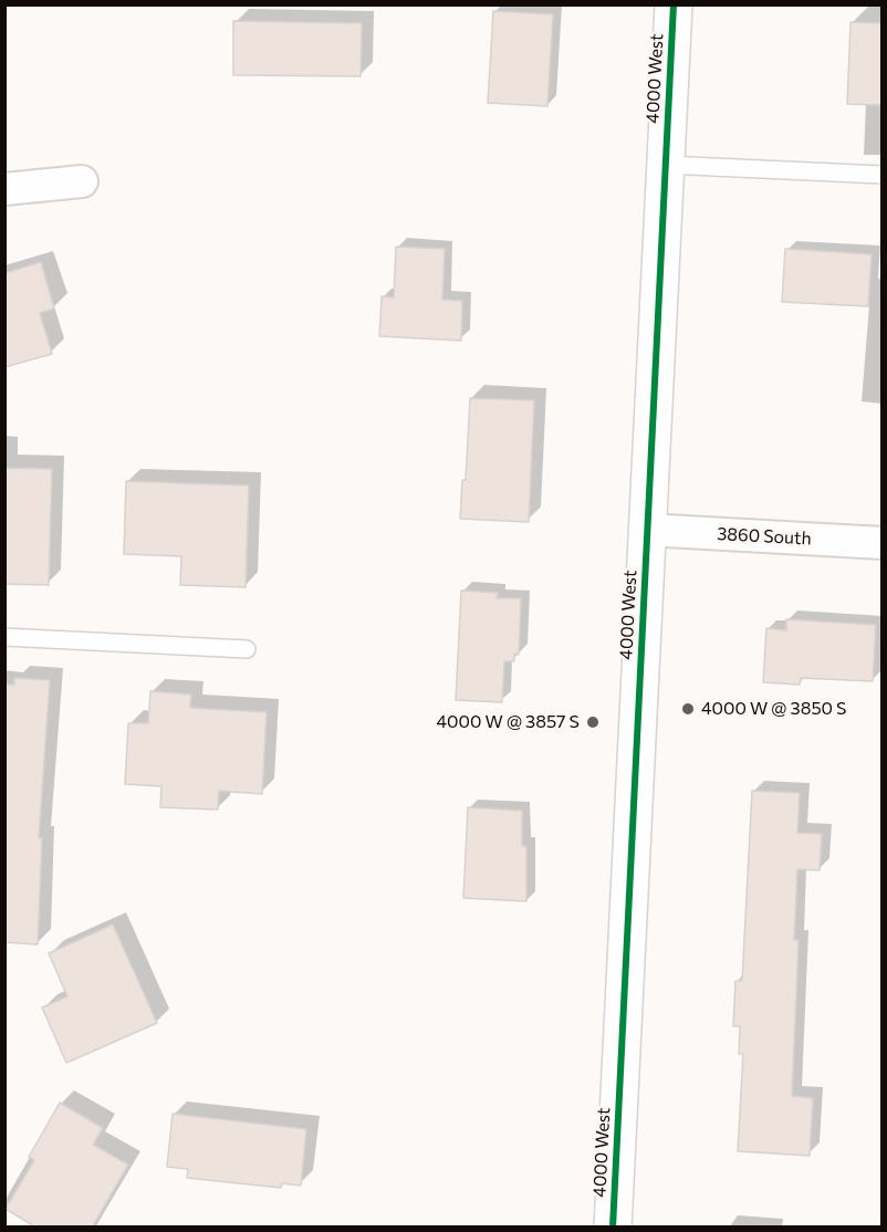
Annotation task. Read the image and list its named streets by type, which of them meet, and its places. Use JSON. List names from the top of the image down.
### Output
{
  "streets": {
    "street": ["4000 West", "3860 South"]
  },
  "crossings": [
    ["4000 West", "3860 South"]
  ],
  "places": ["4000 W @ 3850 S", "4000 W @ 3857 S"]
}
